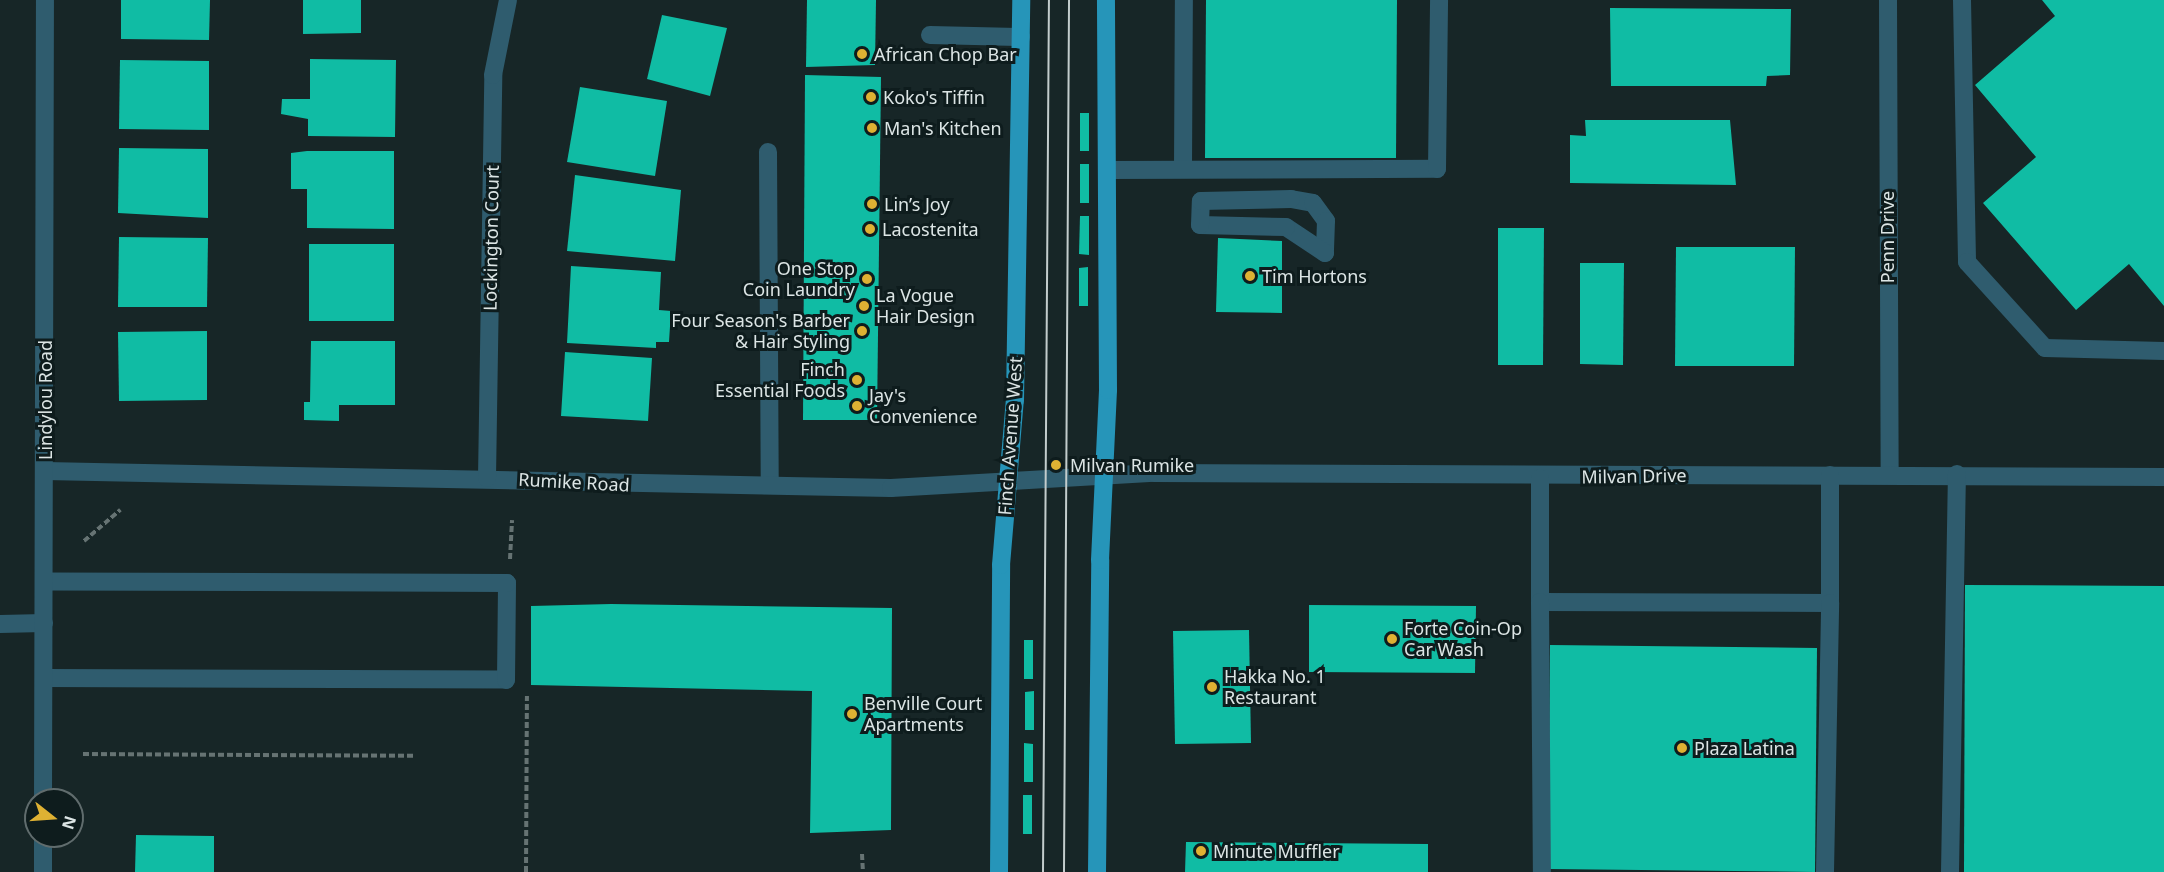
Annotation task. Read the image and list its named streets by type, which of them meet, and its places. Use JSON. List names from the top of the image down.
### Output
{
  "streets": {
    "main road": ["Finch Avenue West"],
    "street": [
      "Penn Drive",
      "Lockington Court",
      "Lindylou Road",
      "Milvan Drive",
      "Rumike Road"
    ]
  },
  "crossings": [
    ["Penn Drive", "Milvan Drive"],
    ["Lockington Court", "Rumike Road"],
    ["Lindylou Road", "Rumike Road"],
    ["Finch Avenue West", "Rumike Road"],
    ["Milvan Drive", "Rumike Road"]
  ],
  "places": [
    "African Chop Bar",
    "Koko's Tiffin",
    "Man's Kitchen",
    "Lin’s Joy",
    "Lacostenita",
    "Tim Hortons",
    "One Stop Coin Laundry",
    "La Vogue Hair Design",
    "Four Season's Barber & Hair Styling",
    "Finch Essential Foods",
    "Jay's Convenience",
    "Milvan Rumike",
    "Forte Coin-Op Car Wash",
    "Hakka No. 1 Restaurant",
    "Benville Court Apartments",
    "Plaza Latina",
    "Minute Muffler"
  ],
  "north": "right"
}
